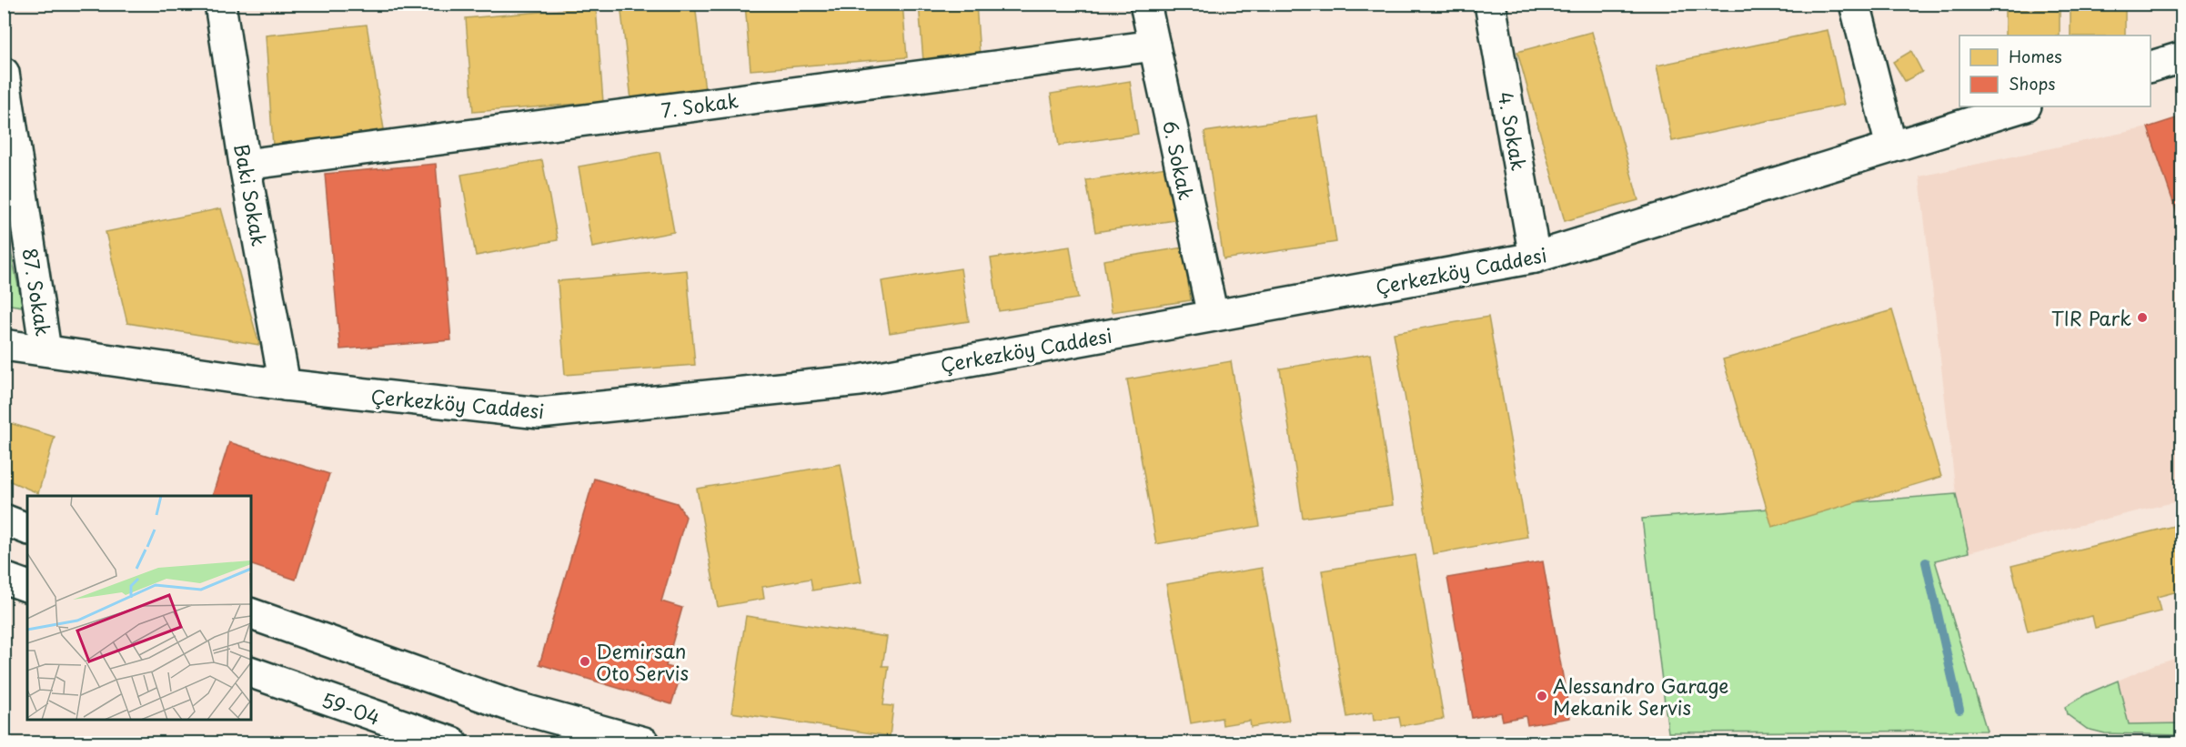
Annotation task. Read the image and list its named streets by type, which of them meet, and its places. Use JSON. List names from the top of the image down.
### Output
{
  "streets": {
    "main road": [
      "7. Sokak",
      "4. Sokak",
      "6. Sokak",
      "Baki Sokak",
      "Çerkezköy Caddesi",
      "87. Sokak",
      "59-04"
    ]
  },
  "crossings": [
    ["7. Sokak", "6. Sokak"],
    ["7. Sokak", "Baki Sokak"],
    ["4. Sokak", "Çerkezköy Caddesi"],
    ["6. Sokak", "Çerkezköy Caddesi"],
    ["Baki Sokak", "Çerkezköy Caddesi"],
    ["Çerkezköy Caddesi", "87. Sokak"]
  ],
  "places": ["TIR Park", "Demirsan Oto Servis", "Alessandro Garage Mekanik Servis"],
  "legend": ["Homes", "Shops"]
}
